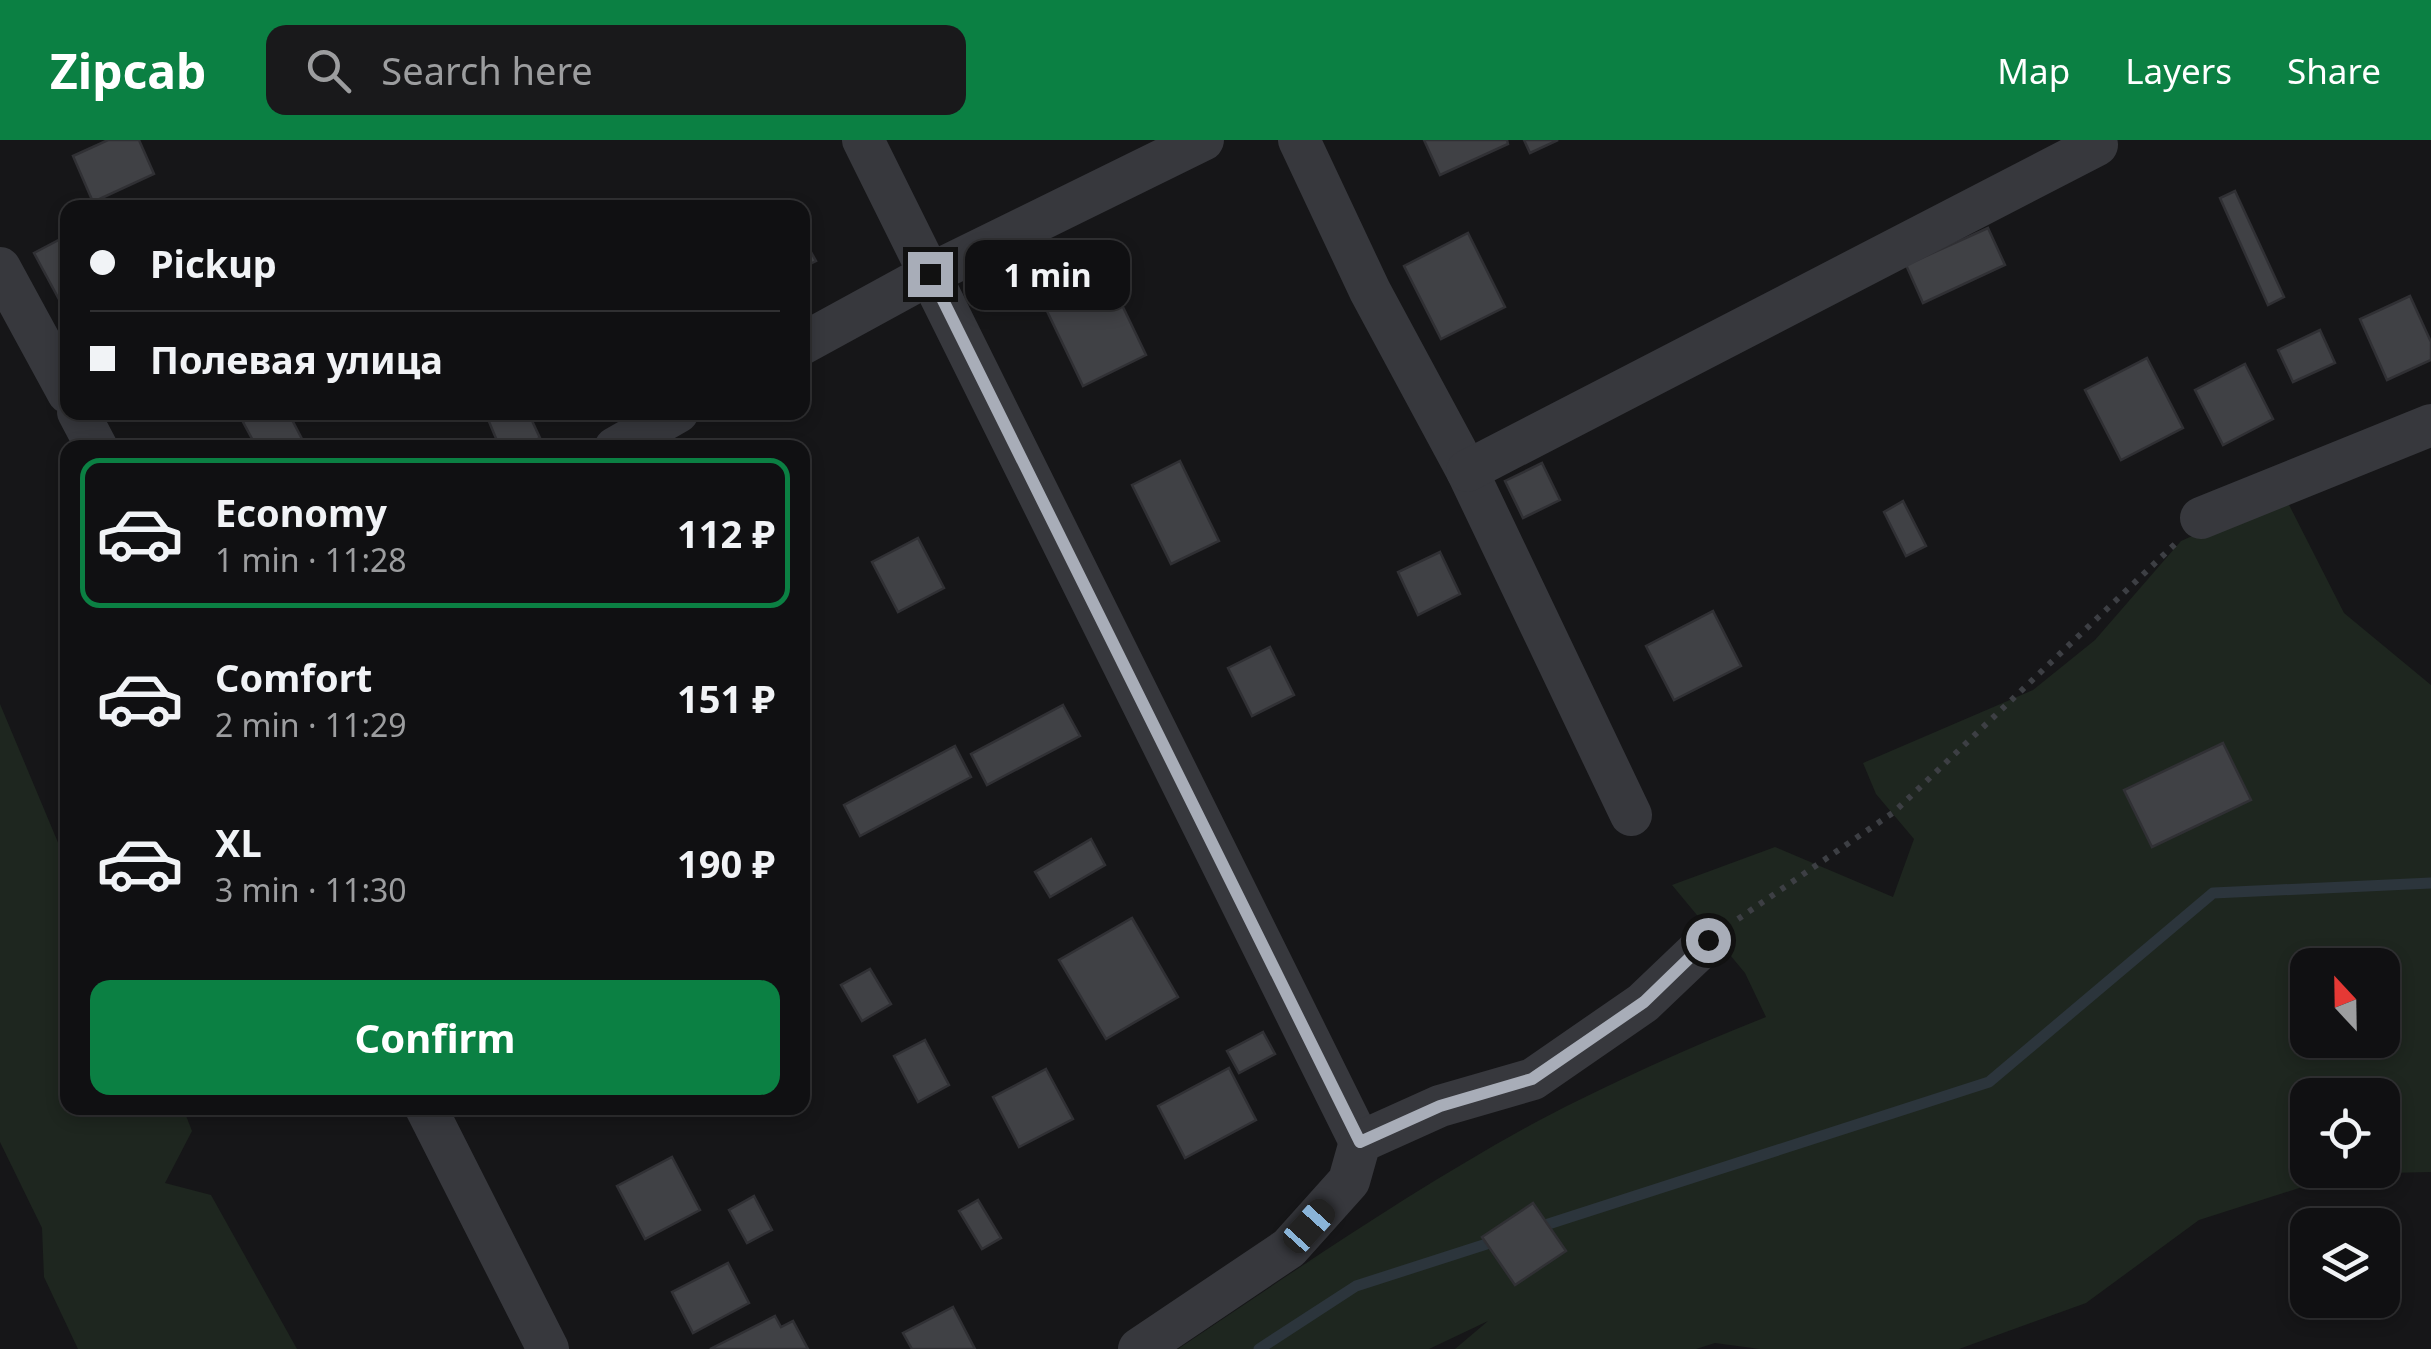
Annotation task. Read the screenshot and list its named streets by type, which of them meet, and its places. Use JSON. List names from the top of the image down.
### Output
{
  "north": "top",
  "page": {
    "header": "Zipcab",
    "search": "Search here",
    "nav": ["Map", "Layers", "Share"],
    "banner": ["Pickup", "Полевая улица"],
    "bubble": "1 min",
    "list": [
      {
        "name": "Economy",
        "note": "1 min · 11:28",
        "value": "112 ₽"
      },
      {
        "name": "Comfort",
        "note": "2 min · 11:29",
        "value": "151 ₽"
      },
      {
        "name": "XL",
        "note": "3 min · 11:30",
        "value": "190 ₽"
      }
    ],
    "buttons": "Confirm"
  }
}
